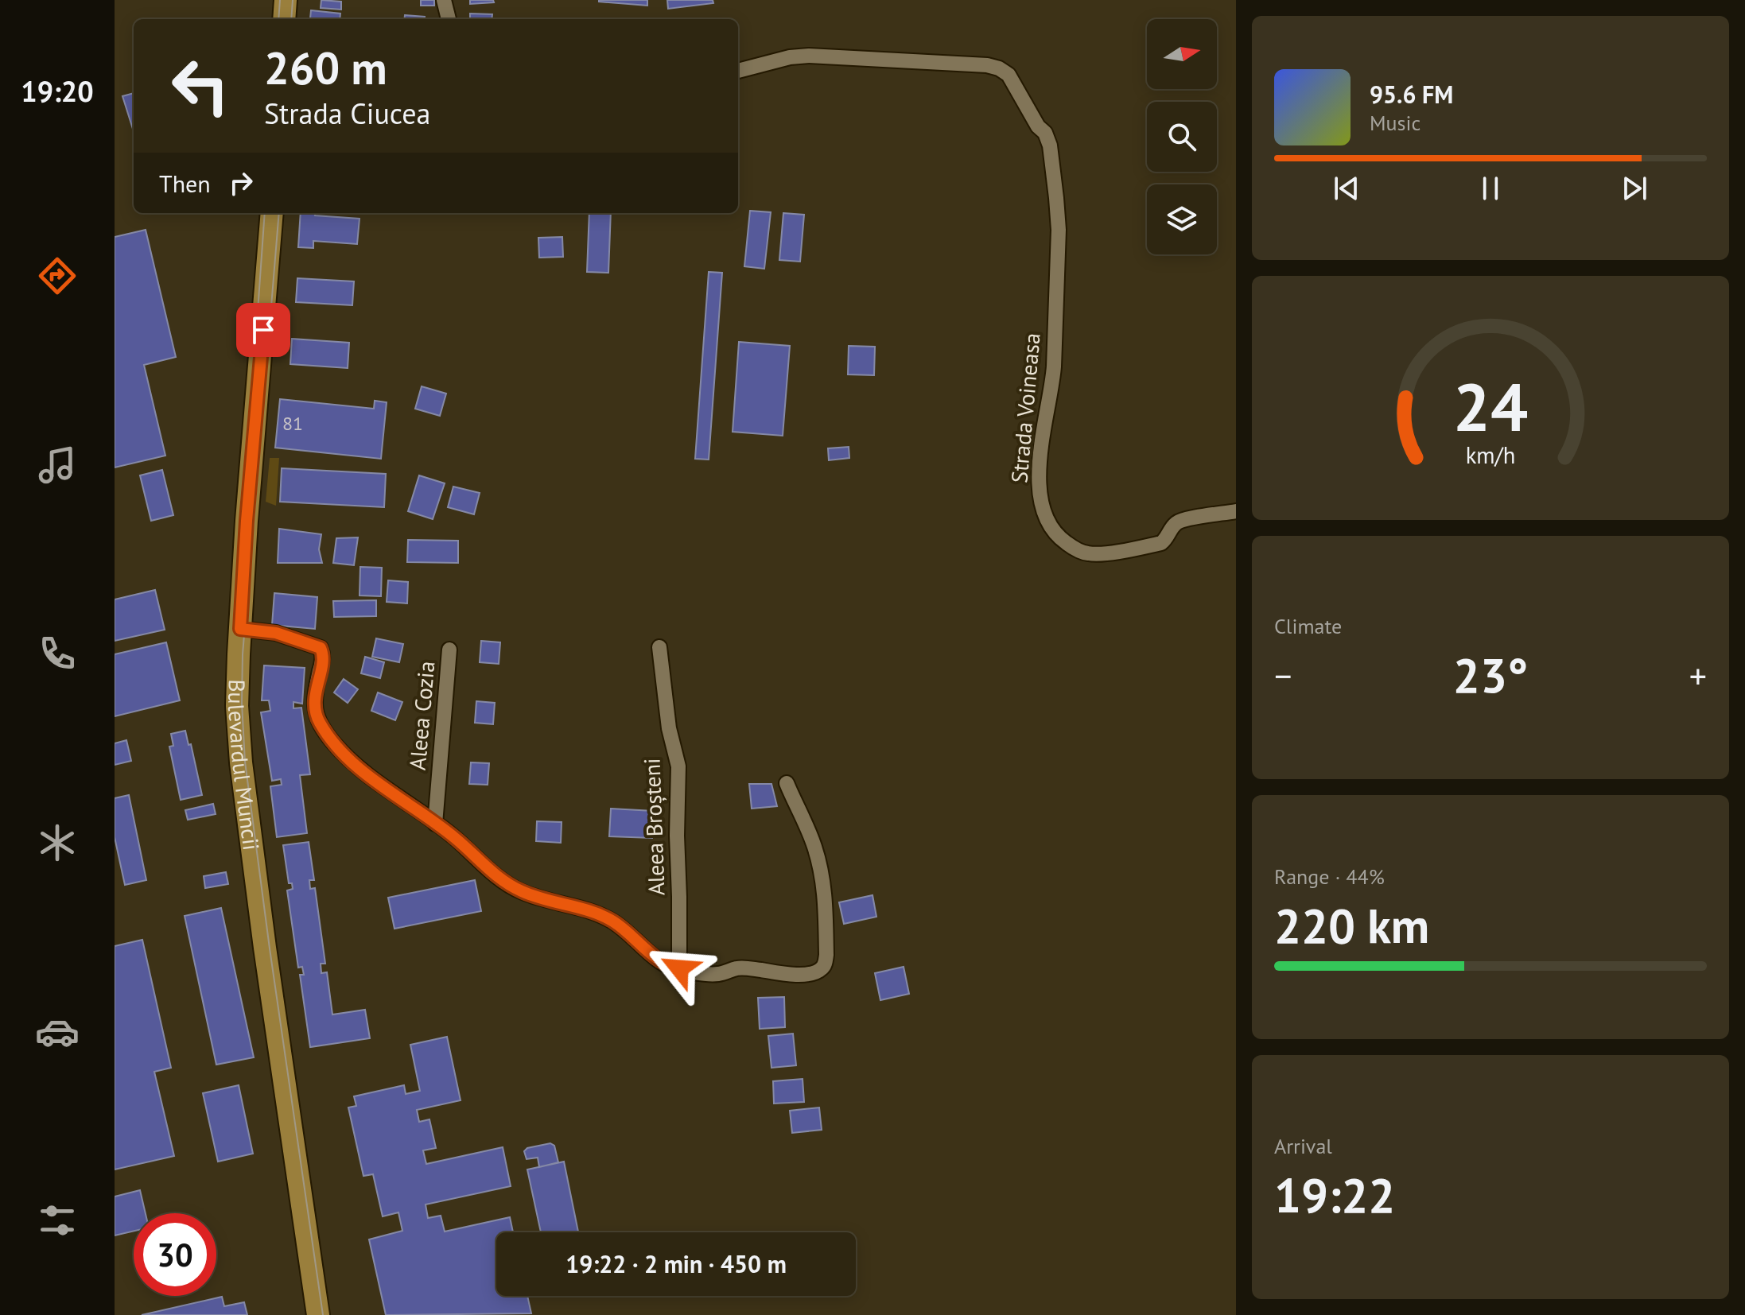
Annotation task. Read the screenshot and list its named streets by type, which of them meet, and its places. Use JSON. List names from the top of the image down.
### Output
{
  "streets": {
    "main road": ["Bulevardul Muncii"],
    "street": ["Strada Voineasa", "Aleea Cozia", "Aleea Broșteni"]
  },
  "house_numbers": ["81"],
  "north": "right",
  "page": {
    "tabs": "19:20",
    "turn": ["260 m", "Strada Ciucea"],
    "song": ["95.6 FM", "Music"],
    "then": "Then",
    "tile": [
      "Climate",
      ["Range · 44%", "220 km"],
      ["Arrival", "19:22"]
    ],
    "heat": ["−", "23°", "+"],
    "limit": "30",
    "trip": "19:22 · 2 min · 450 m",
    "gauge": ["24", "km/h"]
  }
}
